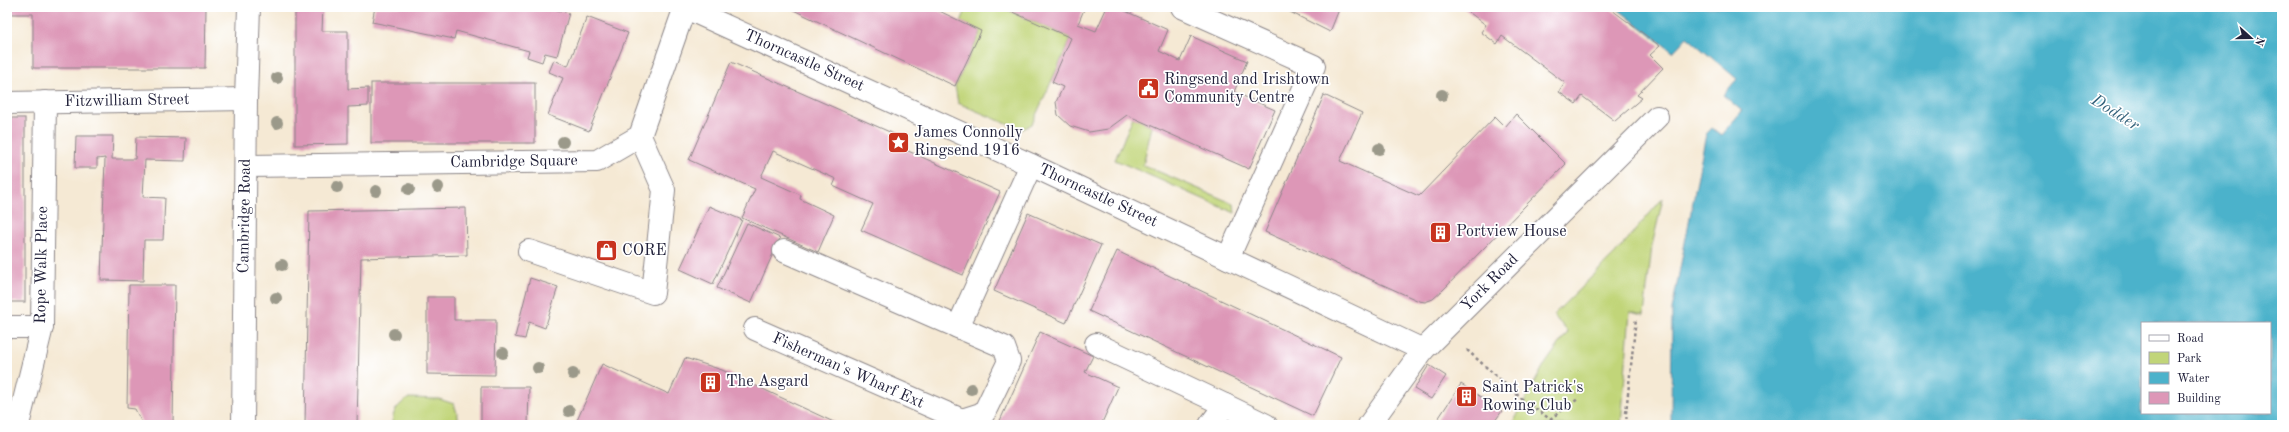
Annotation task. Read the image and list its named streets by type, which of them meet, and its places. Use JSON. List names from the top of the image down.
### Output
{
  "streets": {
    "street": [
      "Thorncastle Street",
      "Fitzwilliam Street",
      "Cambridge Square",
      "Cambridge Road",
      "Rope Walk Place",
      "York Road",
      "Fisherman's Wharf Ext"
    ]
  },
  "crossings": [
    ["Thorncastle Street", "York Road"],
    ["Fitzwilliam Street", "Cambridge Road"],
    ["Fitzwilliam Street", "Rope Walk Place"],
    ["Cambridge Square", "Cambridge Road"]
  ],
  "water": ["Dodder"],
  "places": {
    "public building": ["Ringsend and Irishtown Community Centre"],
    "place": ["James Connolly Ringsend 1916"],
    "building": ["Portview House", "The Asgard", "Saint Patrick's Rowing Club"],
    "shop": ["CORE"]
  },
  "legend": [
    "Road",
    "Park",
    "Water",
    "Building"
  ],
  "north": "right"
}
